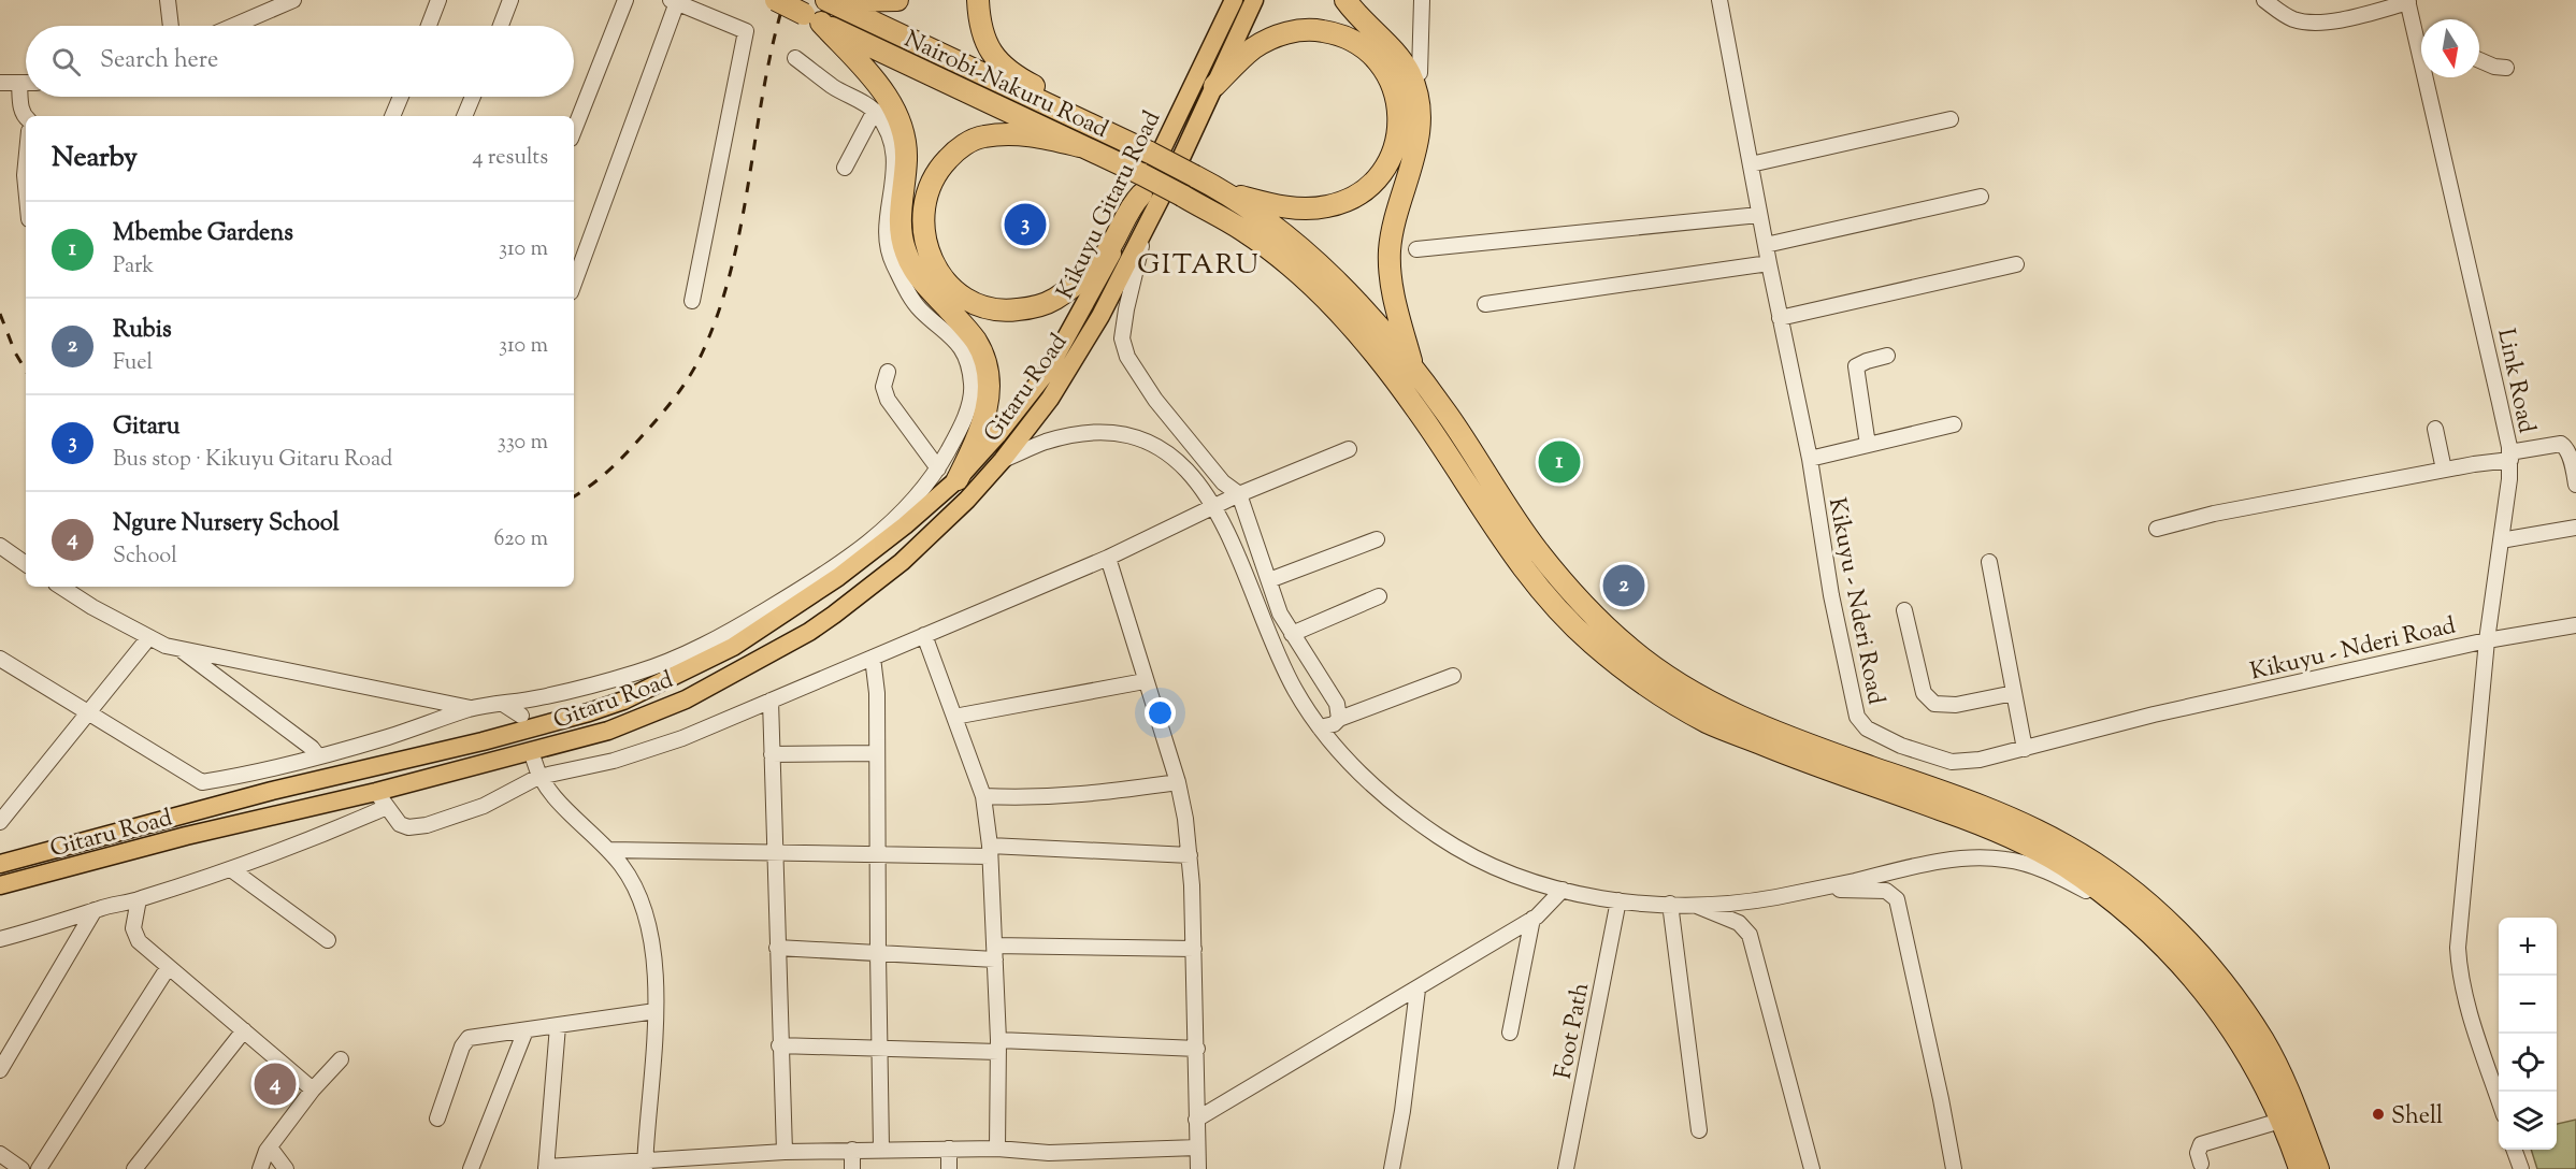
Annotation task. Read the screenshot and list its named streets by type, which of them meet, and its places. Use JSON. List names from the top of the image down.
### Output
{
  "streets": {
    "highway": ["Nairobi-Nakuru Road"],
    "main road": ["Kikuyu Gitaru Road", "Gitaru Road"],
    "street": ["Link Road", "Kikuyu - Nderi Road", "Foot Path"]
  },
  "crossings": [
    ["Nairobi-Nakuru Road", "Kikuyu Gitaru Road"],
    ["Kikuyu Gitaru Road", "Gitaru Road"],
    ["Link Road", "Kikuyu - Nderi Road"]
  ],
  "districts": ["GITARU"],
  "places": ["Shell"],
  "north": "bottom",
  "page": {
    "search": "Search here",
    "heading": ["Nearby", "4 results"],
    "list": [
      {
        "mark": "1",
        "name": "Mbembe Gardens",
        "note": "Park",
        "value": "310 m"
      },
      {
        "mark": "2",
        "name": "Rubis",
        "note": "Fuel",
        "value": "310 m"
      },
      {
        "mark": "3",
        "name": "Gitaru",
        "note": "Bus stop · Kikuyu Gitaru Road",
        "value": "330 m"
      },
      {
        "mark": "4",
        "name": "Ngure Nursery School",
        "note": "School",
        "value": "620 m"
      }
    ],
    "pins": [
      "3",
      "1",
      "2",
      "4"
    ],
    "map_buttons": ["+", "−"]
  }
}
